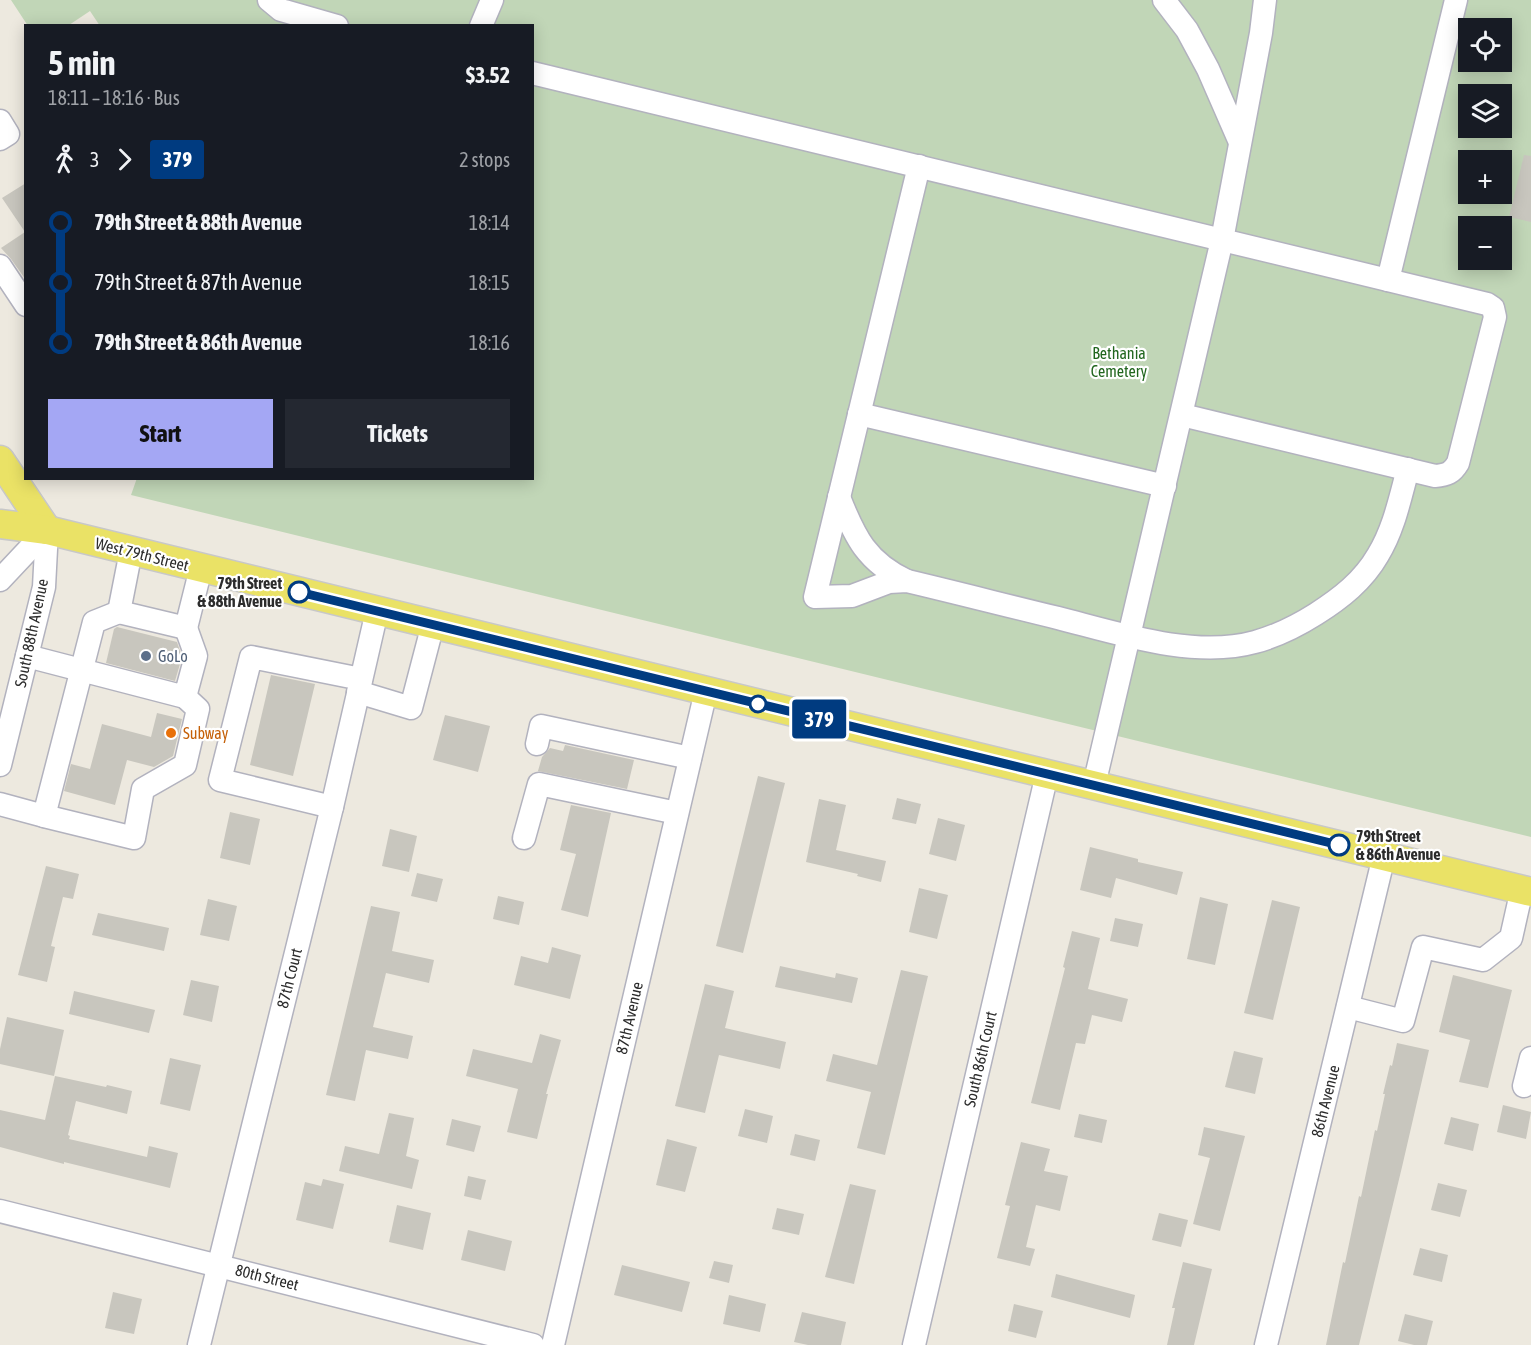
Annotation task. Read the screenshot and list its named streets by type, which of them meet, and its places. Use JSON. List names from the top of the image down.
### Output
{
  "streets": {
    "main road": ["West 79th Street"],
    "street": [
      "South 88th Avenue",
      "87th Court",
      "87th Avenue",
      "South 86th Court",
      "86th Avenue",
      "80th Street"
    ]
  },
  "crossings": [
    ["West 79th Street", "South 88th Avenue"],
    ["West 79th Street", "87th Court"],
    ["West 79th Street", "87th Avenue"],
    ["West 79th Street", "South 86th Court"],
    ["West 79th Street", "86th Avenue"],
    ["87th Court", "80th Street"]
  ],
  "parks": ["Bethania Cemetery"],
  "places": [
    "79th Street & 88th Avenue",
    "GoLo",
    "Subway",
    "79th Street & 86th Avenue"
  ],
  "lines": ["bus line 379"],
  "page": {
    "on_map": "379",
    "map_buttons": ["+", "−"],
    "heading": ["5 min", "18:11 – 18:16 · Bus", "$3.52"],
    "legs": ["3", "379", "2 stops"],
    "list": [
      {
        "name": "79th Street & 88th Avenue",
        "value": "18:14"
      },
      {
        "name": "79th Street & 87th Avenue",
        "value": "18:15"
      },
      {
        "name": "79th Street & 86th Avenue",
        "value": "18:16"
      }
    ],
    "buttons": ["Start", "Tickets"]
  }
}
